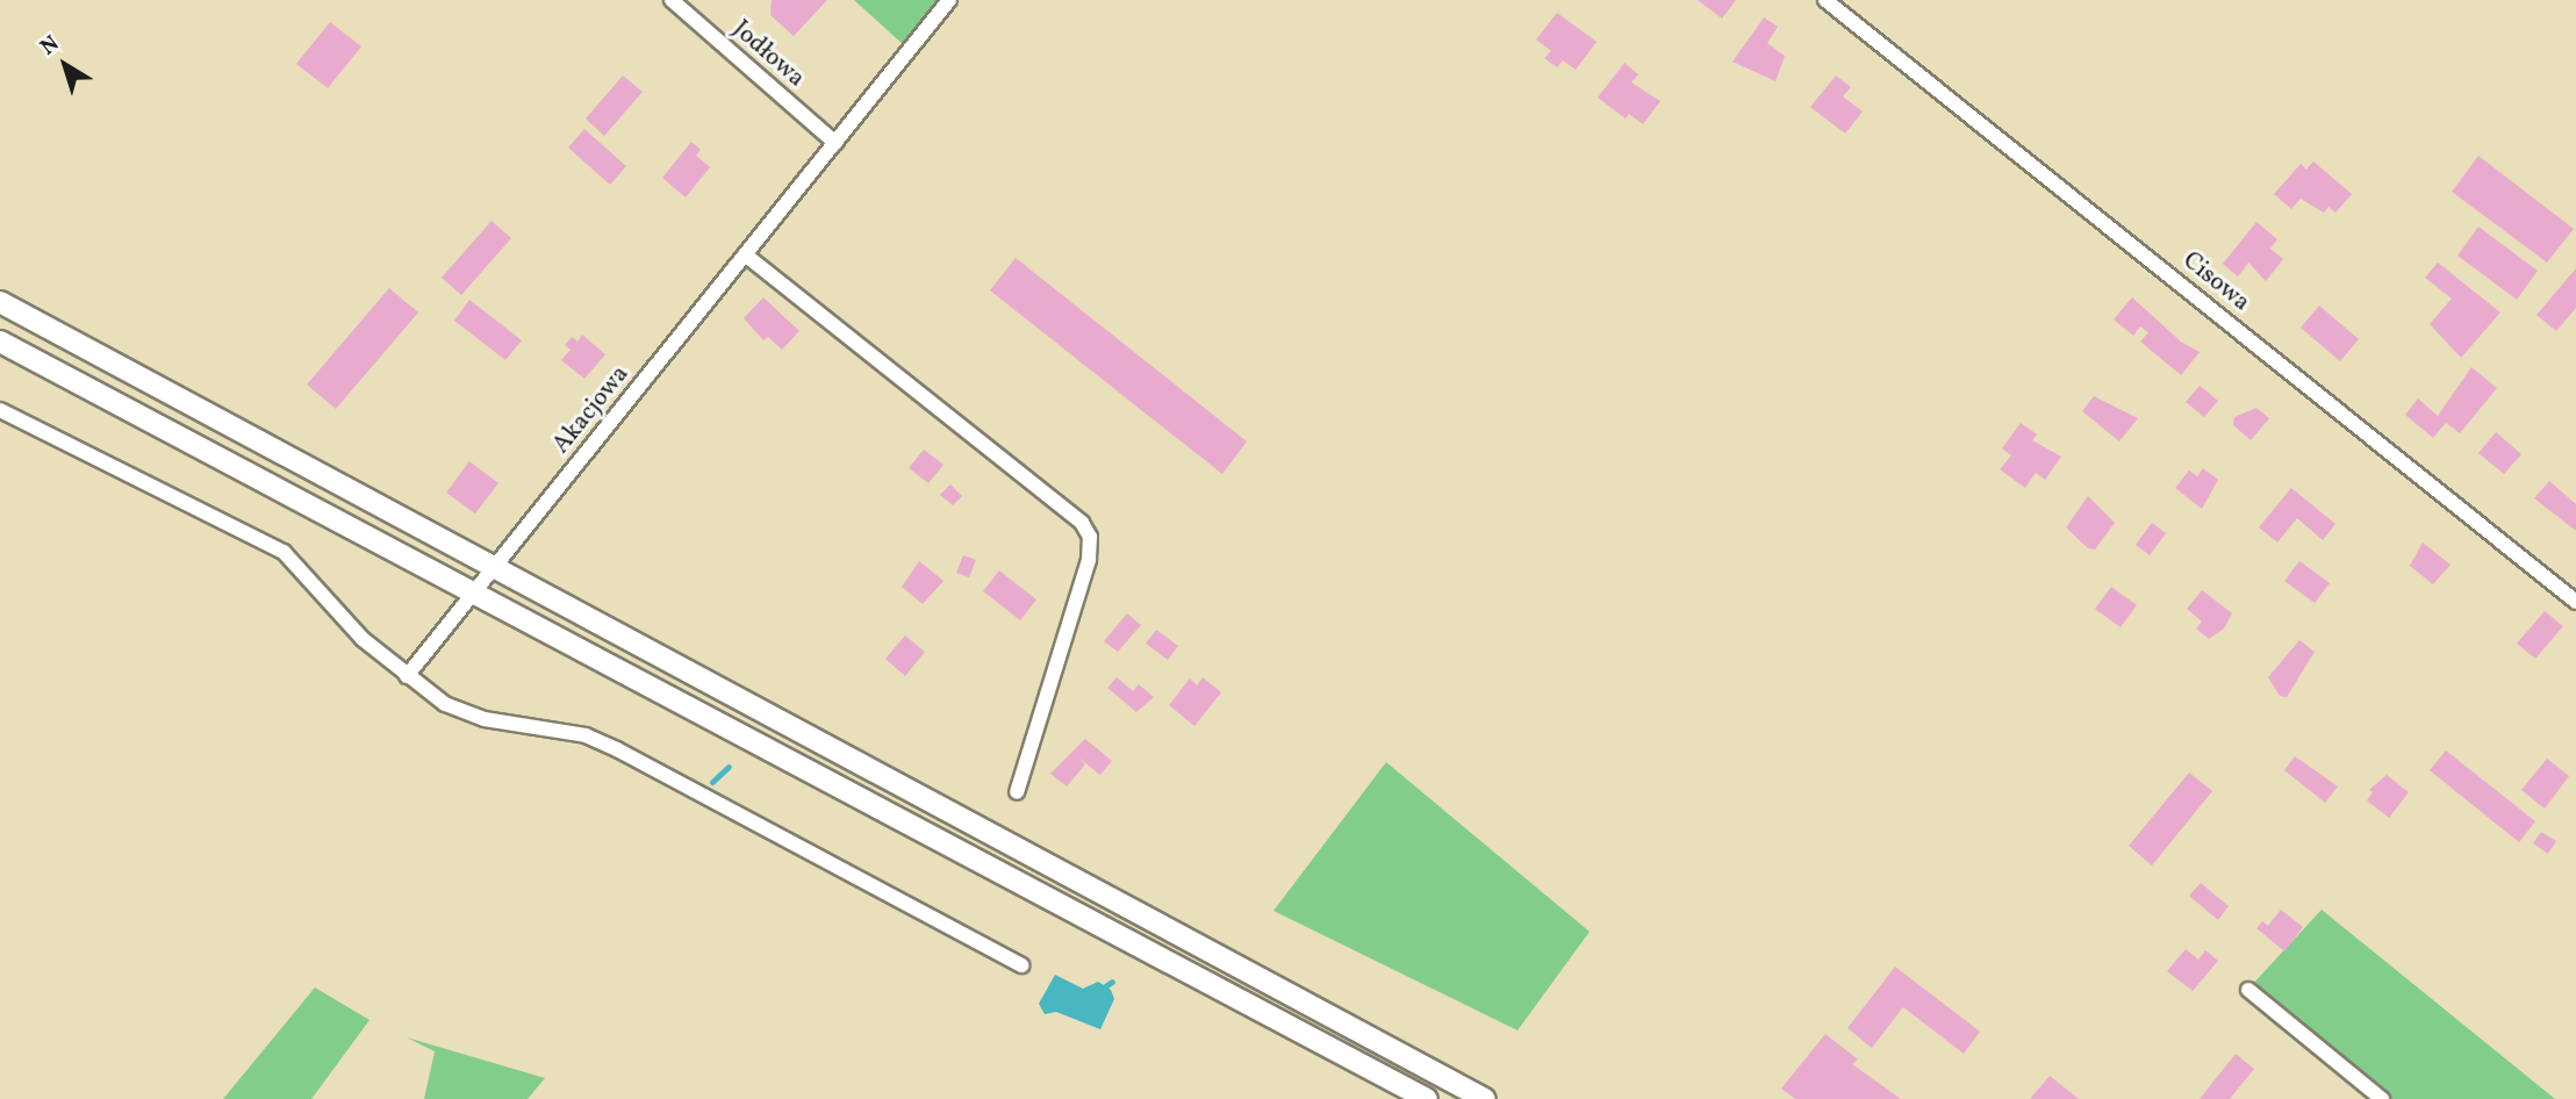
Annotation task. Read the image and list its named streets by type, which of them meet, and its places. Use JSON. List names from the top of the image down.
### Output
{
  "streets": {
    "street": ["Jodłowa", "Cisowa", "Akacjowa"]
  },
  "crossings": [
    ["Jodłowa", "Akacjowa"]
  ],
  "north": "top left"
}
